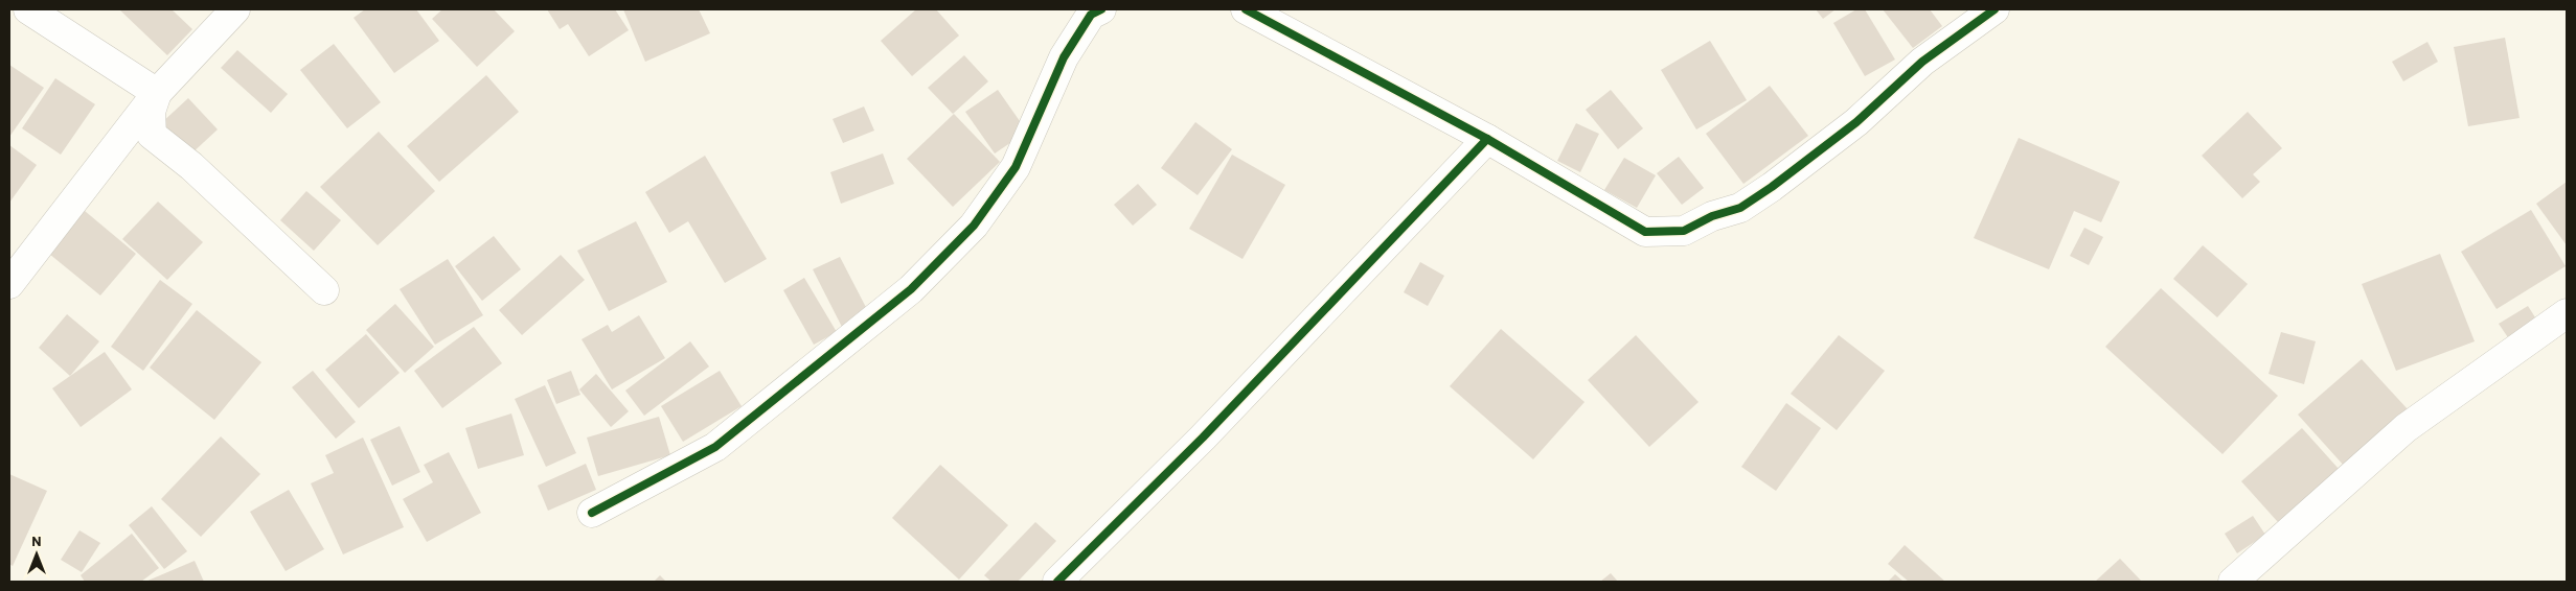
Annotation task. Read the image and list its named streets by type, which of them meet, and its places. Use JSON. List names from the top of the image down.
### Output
{
  "north": "top"
}
